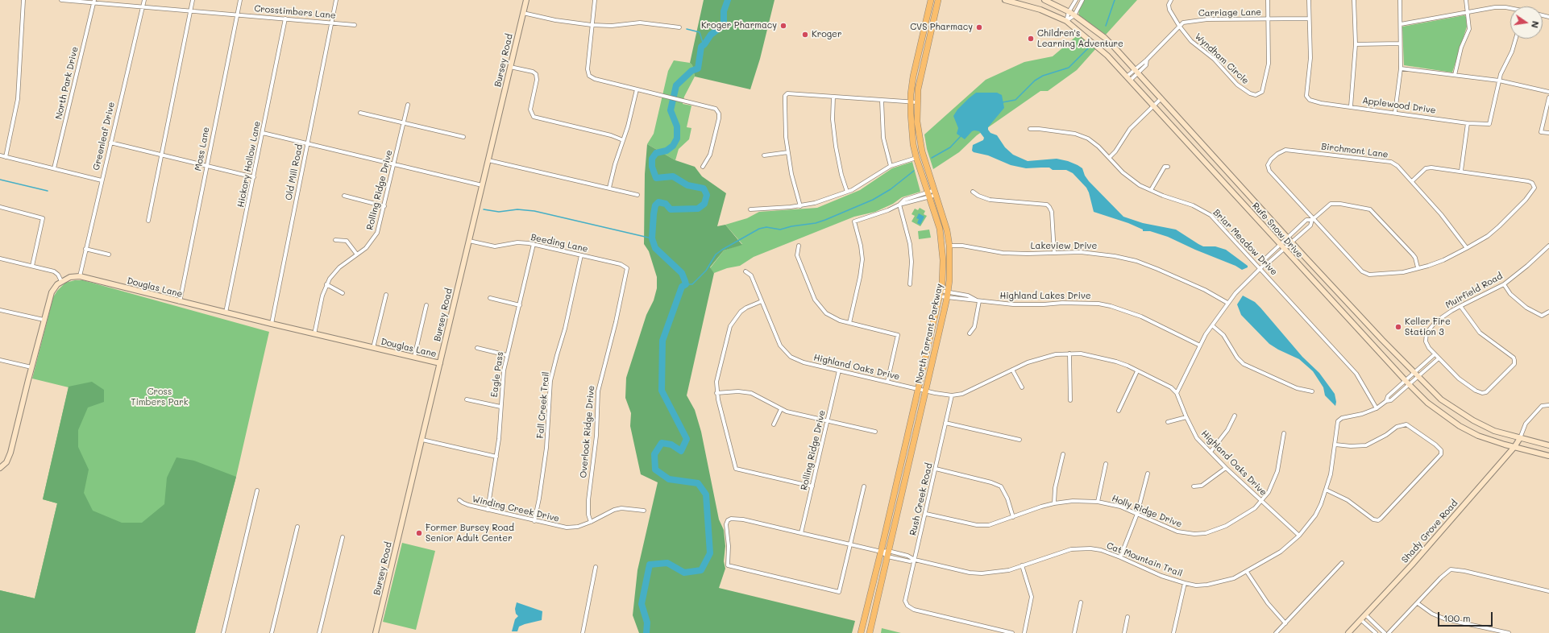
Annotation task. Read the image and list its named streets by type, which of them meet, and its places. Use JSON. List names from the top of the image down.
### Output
{
  "streets": {
    "main road": [
      "Bursey Road",
      "Rufe Snow Drive",
      "Douglas Lane",
      "North Tarrant Parkway",
      "Shady Grove Road"
    ],
    "street": [
      "Crosstimbers Lane",
      "Carriage Lane",
      "Wyndham Circle",
      "North Park Drive",
      "Applewood Drive",
      "Greenleaf Drive",
      "Moss Lane",
      "Birchmont Lane",
      "Hickory Hollow Lane",
      "Old Mill Road",
      "Rolling Ridge Drive",
      "Briar Meadow Drive",
      "Beeding Lane",
      "Lakeview Drive",
      "Muirfield Road",
      "Highland Lakes Drive",
      "Highland Oaks Drive",
      "Eagle Pass",
      "Fall Creek Trail",
      "Overlook Ridge Drive",
      "Rush Creek Road",
      "Winding Creek Drive",
      "Holly Ridge Drive",
      "Cat Mountain Trail"
    ]
  },
  "crossings": [
    ["Crosstimbers Lane", "North Park Drive"],
    ["Crosstimbers Lane", "Greenleaf Drive"],
    ["Crosstimbers Lane", "Moss Lane"],
    ["Crosstimbers Lane", "Hickory Hollow Lane"],
    ["Crosstimbers Lane", "Old Mill Road"],
    ["Carriage Lane", "Wyndham Circle"],
    ["Carriage Lane", "Applewood Drive"],
    ["Carriage Lane", "Rufe Snow Drive"],
    ["Bursey Road", "Beeding Lane"],
    ["Bursey Road", "Douglas Lane"],
    ["Greenleaf Drive", "Douglas Lane"],
    ["Moss Lane", "Douglas Lane"],
    ["Hickory Hollow Lane", "Douglas Lane"],
    ["Old Mill Road", "Douglas Lane"],
    ["Rolling Ridge Drive", "Douglas Lane"],
    ["Rolling Ridge Drive", "Highland Oaks Drive"],
    ["Rolling Ridge Drive", "Cat Mountain Trail"],
    ["Rufe Snow Drive", "Shady Grove Road"],
    ["Rufe Snow Drive", "Cat Mountain Trail"],
    ["Briar Meadow Drive", "Cat Mountain Trail"],
    ["Beeding Lane", "Eagle Pass"],
    ["Beeding Lane", "Fall Creek Trail"],
    ["Beeding Lane", "Overlook Ridge Drive"],
    ["Lakeview Drive", "North Tarrant Parkway"],
    ["Muirfield Road", "Cat Mountain Trail"],
    ["Highland Lakes Drive", "North Tarrant Parkway"],
    ["North Tarrant Parkway", "Highland Oaks Drive"],
    ["North Tarrant Parkway", "Cat Mountain Trail"],
    ["Highland Oaks Drive", "Rush Creek Road"],
    ["Highland Oaks Drive", "Holly Ridge Drive"],
    ["Highland Oaks Drive", "Cat Mountain Trail"],
    ["Eagle Pass", "Winding Creek Drive"],
    ["Fall Creek Trail", "Winding Creek Drive"],
    ["Overlook Ridge Drive", "Winding Creek Drive"],
    ["Rush Creek Road", "Holly Ridge Drive"],
    ["Rush Creek Road", "Cat Mountain Trail"]
  ],
  "parks": ["Cross Timbers Park"],
  "places": [
    "Kroger Pharmacy",
    "CVS Pharmacy",
    "Kroger",
    "Children's Learning Adventure",
    "Keller Fire Station 3",
    "Former Bursey Road Senior Adult Center"
  ],
  "scale_bar": "100 m",
  "north": "right"
}
